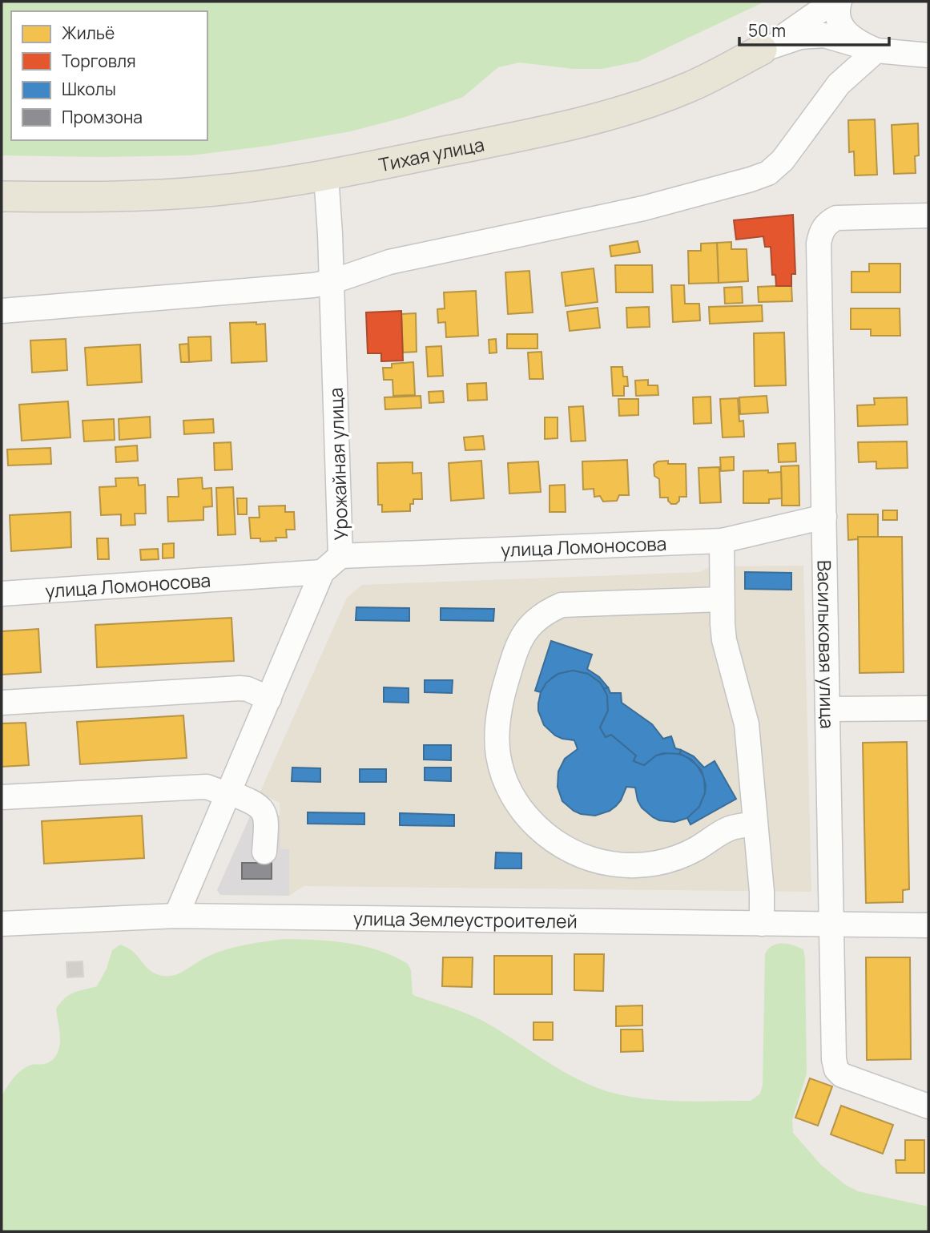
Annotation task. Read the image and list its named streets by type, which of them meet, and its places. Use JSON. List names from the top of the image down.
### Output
{
  "streets": {
    "main road": ["Тихая улица"],
    "street": [
      "Урожайная улица",
      "улица Ломоносова",
      "Васильковая улица",
      "улица Землеустроителей"
    ]
  },
  "crossings": [
    ["Тихая улица", "Урожайная улица"],
    ["Урожайная улица", "улица Ломоносова"],
    ["Урожайная улица", "улица Землеустроителей"],
    ["улица Ломоносова", "Васильковая улица"],
    ["Васильковая улица", "улица Землеустроителей"]
  ],
  "legend": [
    "Жильё",
    "Торговля",
    "Школы",
    "Промзона"
  ],
  "scale_bar": "50 m"
}
